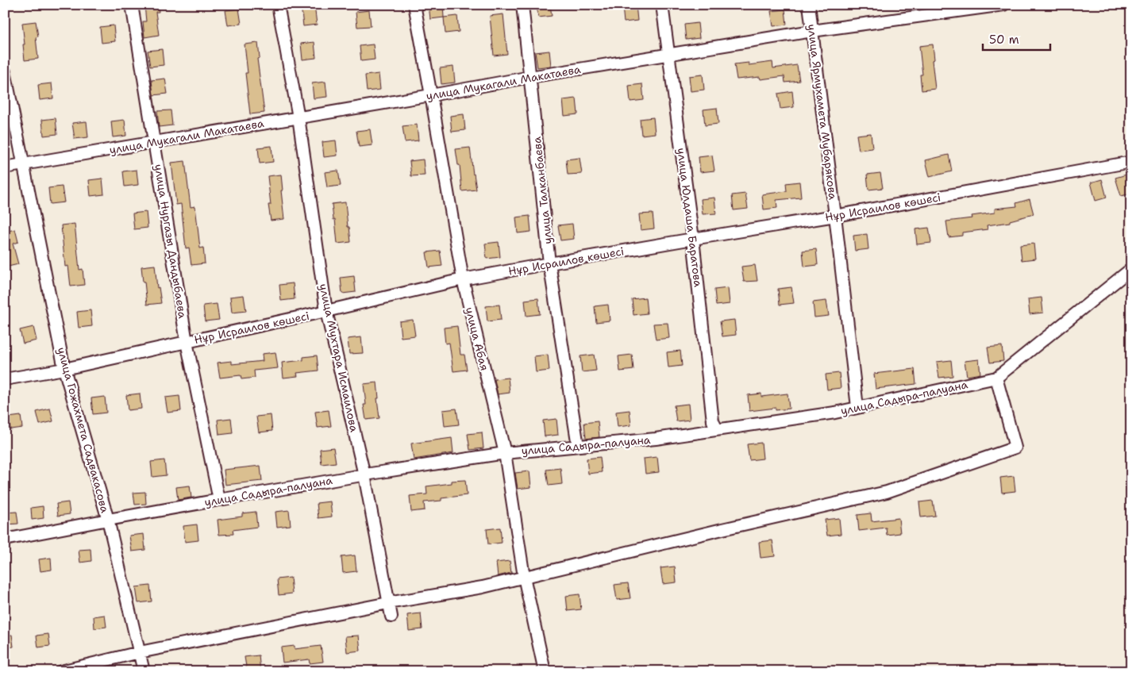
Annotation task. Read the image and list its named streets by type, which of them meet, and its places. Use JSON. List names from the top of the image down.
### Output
{
  "streets": {
    "street": [
      "улица Мукагали Макатаева",
      "улица Ярмухамета Мубарякова",
      "улица Талканбаева",
      "Нұр Исраилов көшесі",
      "улица Юлдаша Баратова",
      "улица Нургазы Дандыбаева",
      "улица Абая",
      "улица Мухтара Исмаилова",
      "улица Садыра-палуана",
      "улица Гожахмета Садвакасова"
    ]
  },
  "crossings": [
    ["улица Мукагали Макатаева", "улица Ярмухамета Мубарякова"],
    ["улица Мукагали Макатаева", "улица Талканбаева"],
    ["улица Мукагали Макатаева", "улица Юлдаша Баратова"],
    ["улица Мукагали Макатаева", "улица Нургазы Дандыбаева"],
    ["улица Мукагали Макатаева", "улица Абая"],
    ["улица Мукагали Макатаева", "улица Мухтара Исмаилова"],
    ["улица Мукагали Макатаева", "улица Гожахмета Садвакасова"],
    ["улица Ярмухамета Мубарякова", "Нұр Исраилов көшесі"],
    ["улица Ярмухамета Мубарякова", "улица Садыра-палуана"],
    ["улица Талканбаева", "Нұр Исраилов көшесі"],
    ["улица Талканбаева", "улица Садыра-палуана"],
    ["Нұр Исраилов көшесі", "улица Юлдаша Баратова"],
    ["Нұр Исраилов көшесі", "улица Нургазы Дандыбаева"],
    ["Нұр Исраилов көшесі", "улица Абая"],
    ["Нұр Исраилов көшесі", "улица Мухтара Исмаилова"],
    ["Нұр Исраилов көшесі", "улица Гожахмета Садвакасова"],
    ["улица Юлдаша Баратова", "улица Садыра-палуана"],
    ["улица Нургазы Дандыбаева", "улица Садыра-палуана"],
    ["улица Абая", "улица Садыра-палуана"],
    ["улица Мухтара Исмаилова", "улица Садыра-палуана"],
    ["улица Садыра-палуана", "улица Гожахмета Садвакасова"]
  ],
  "scale_bar": "50 m"
}
